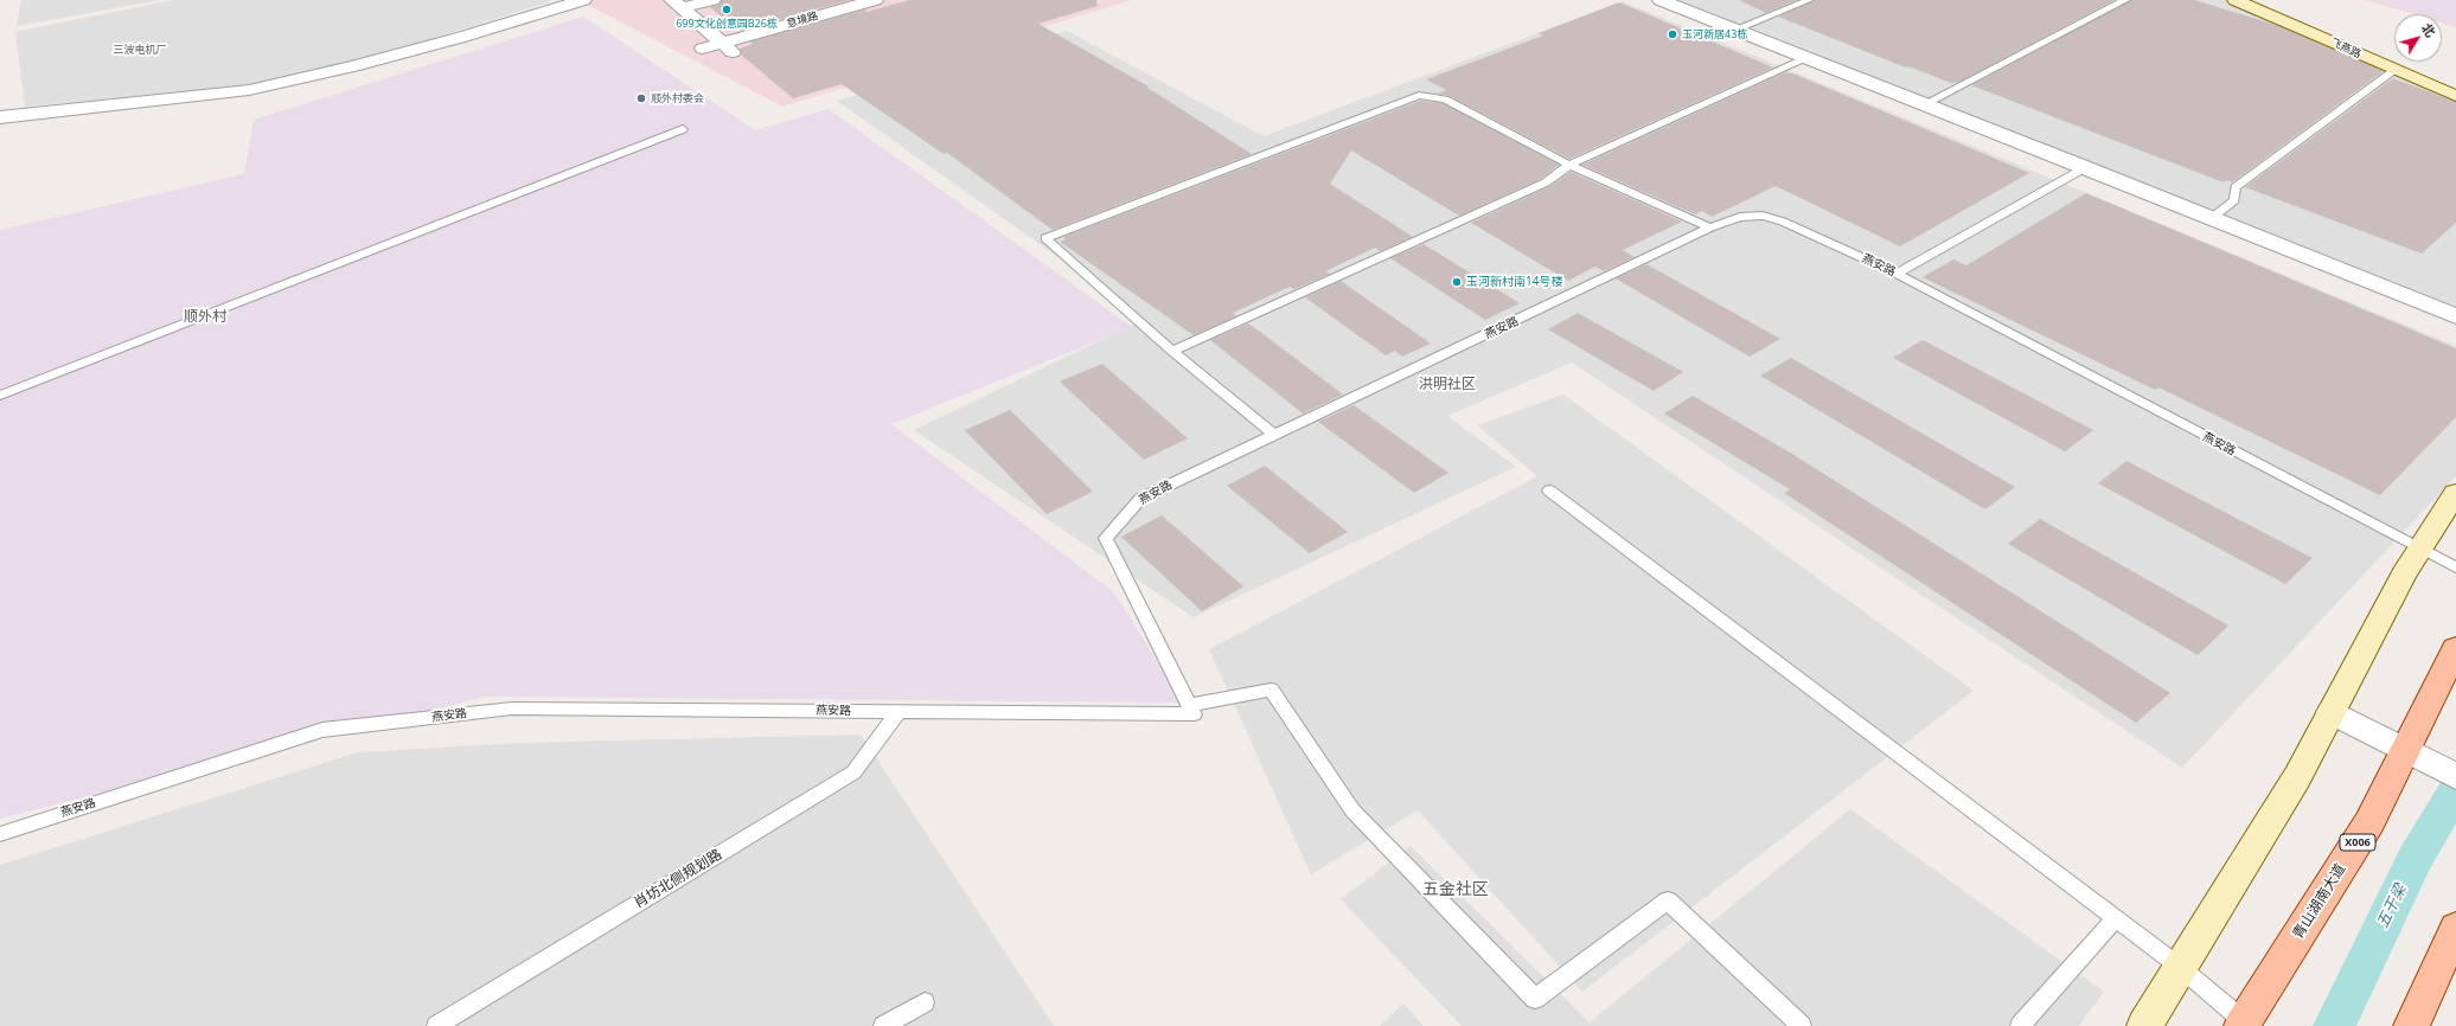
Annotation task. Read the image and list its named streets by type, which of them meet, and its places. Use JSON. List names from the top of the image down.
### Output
{
  "streets": {
    "main road": ["飞燕路", "X006", "青山湖南大道"],
    "street": ["意境路"],
    "lane": ["燕安路", "肖坊北侧规划路"]
  },
  "crossings": [
    ["燕安路", "肖坊北侧规划路"]
  ],
  "districts": [
    "三波电机厂",
    "顺外村",
    "洪明社区",
    "五金社区"
  ],
  "water": ["五干梁"],
  "places": [
    "699文化创意园B26栋",
    "玉河新居43栋",
    "顺外村委会",
    "玉河新村南14号楼"
  ],
  "north": "top right"
}
